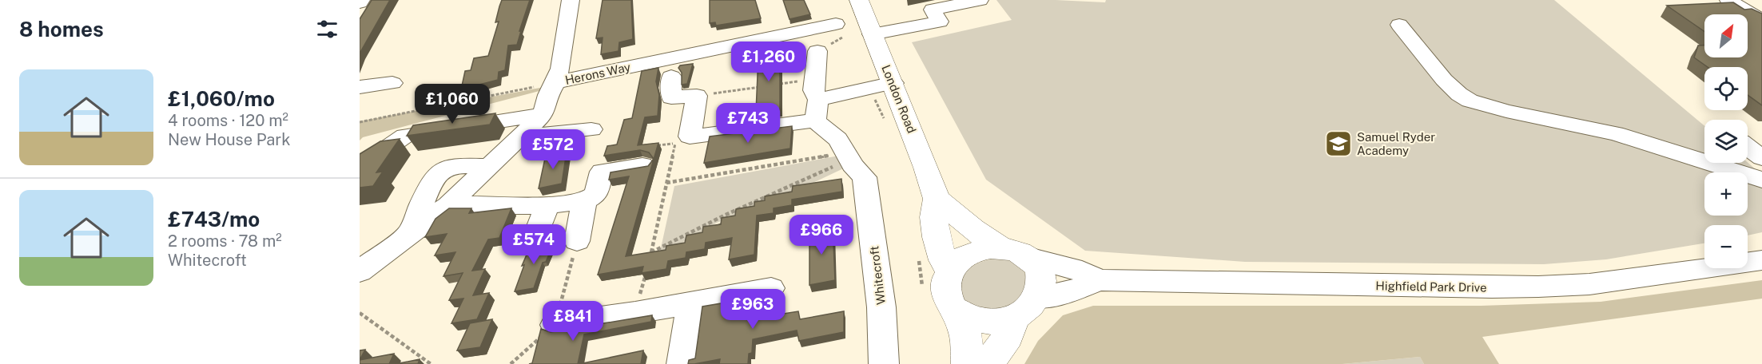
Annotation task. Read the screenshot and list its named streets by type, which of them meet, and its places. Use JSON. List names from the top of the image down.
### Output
{
  "streets": {
    "main road": ["London Road"],
    "street": ["Herons Way", "Whitecroft", "Highfield Park Drive"]
  },
  "crossings": [
    ["Herons Way", "London Road"],
    ["London Road", "Highfield Park Drive"]
  ],
  "places": {
    "school or university": ["Samuel Ryder Academy"]
  },
  "north": "top right",
  "page": {
    "heading": "8 homes",
    "map_buttons": ["+", "−"],
    "price": [
      "£1,260",
      "£1,060",
      "£743",
      "£572",
      "£966",
      "£574",
      "£963",
      "£841"
    ],
    "list": [
      {
        "name": "£1,060/mo",
        "note": "4 rooms · 120 m² · New House Park"
      },
      {
        "name": "£743/mo",
        "note": "2 rooms · 78 m² · Whitecroft"
      }
    ]
  }
}
